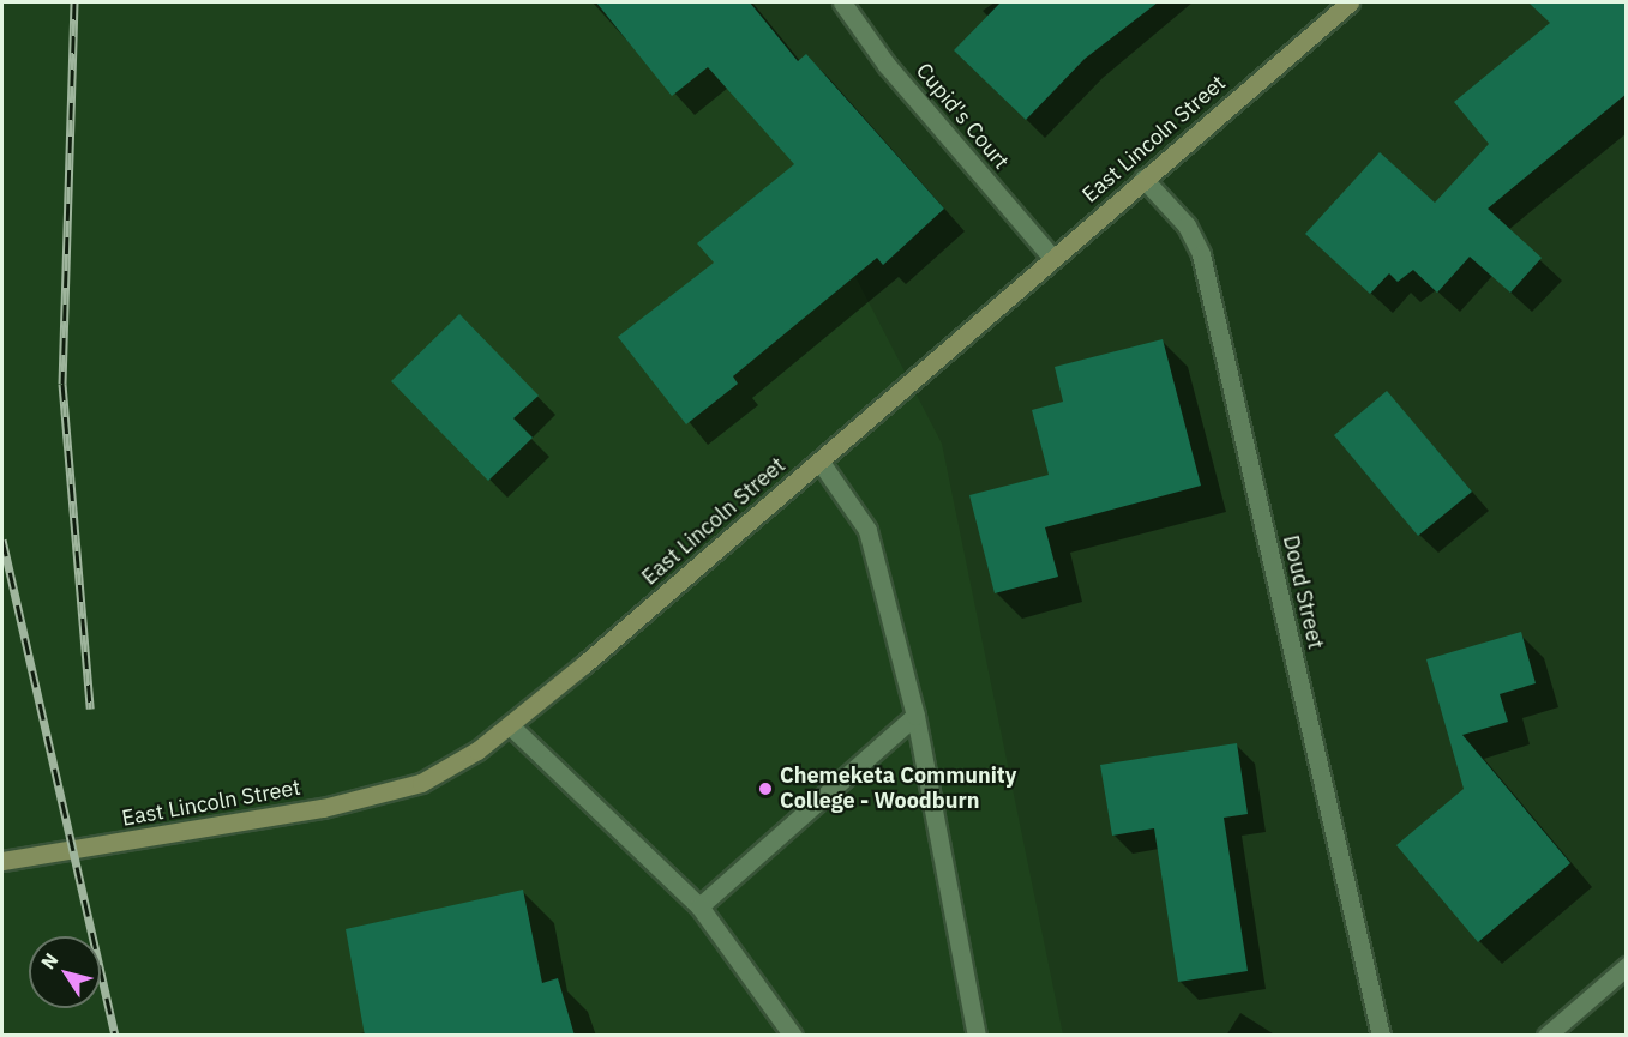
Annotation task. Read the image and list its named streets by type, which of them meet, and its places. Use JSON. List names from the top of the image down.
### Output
{
  "streets": {
    "street": ["Cupid's Court", "East Lincoln Street", "Doud Street"]
  },
  "crossings": [
    ["Cupid's Court", "East Lincoln Street"],
    ["East Lincoln Street", "Doud Street"]
  ],
  "places": ["Chemeketa Community College - Woodburn"],
  "north": "top left"
}
